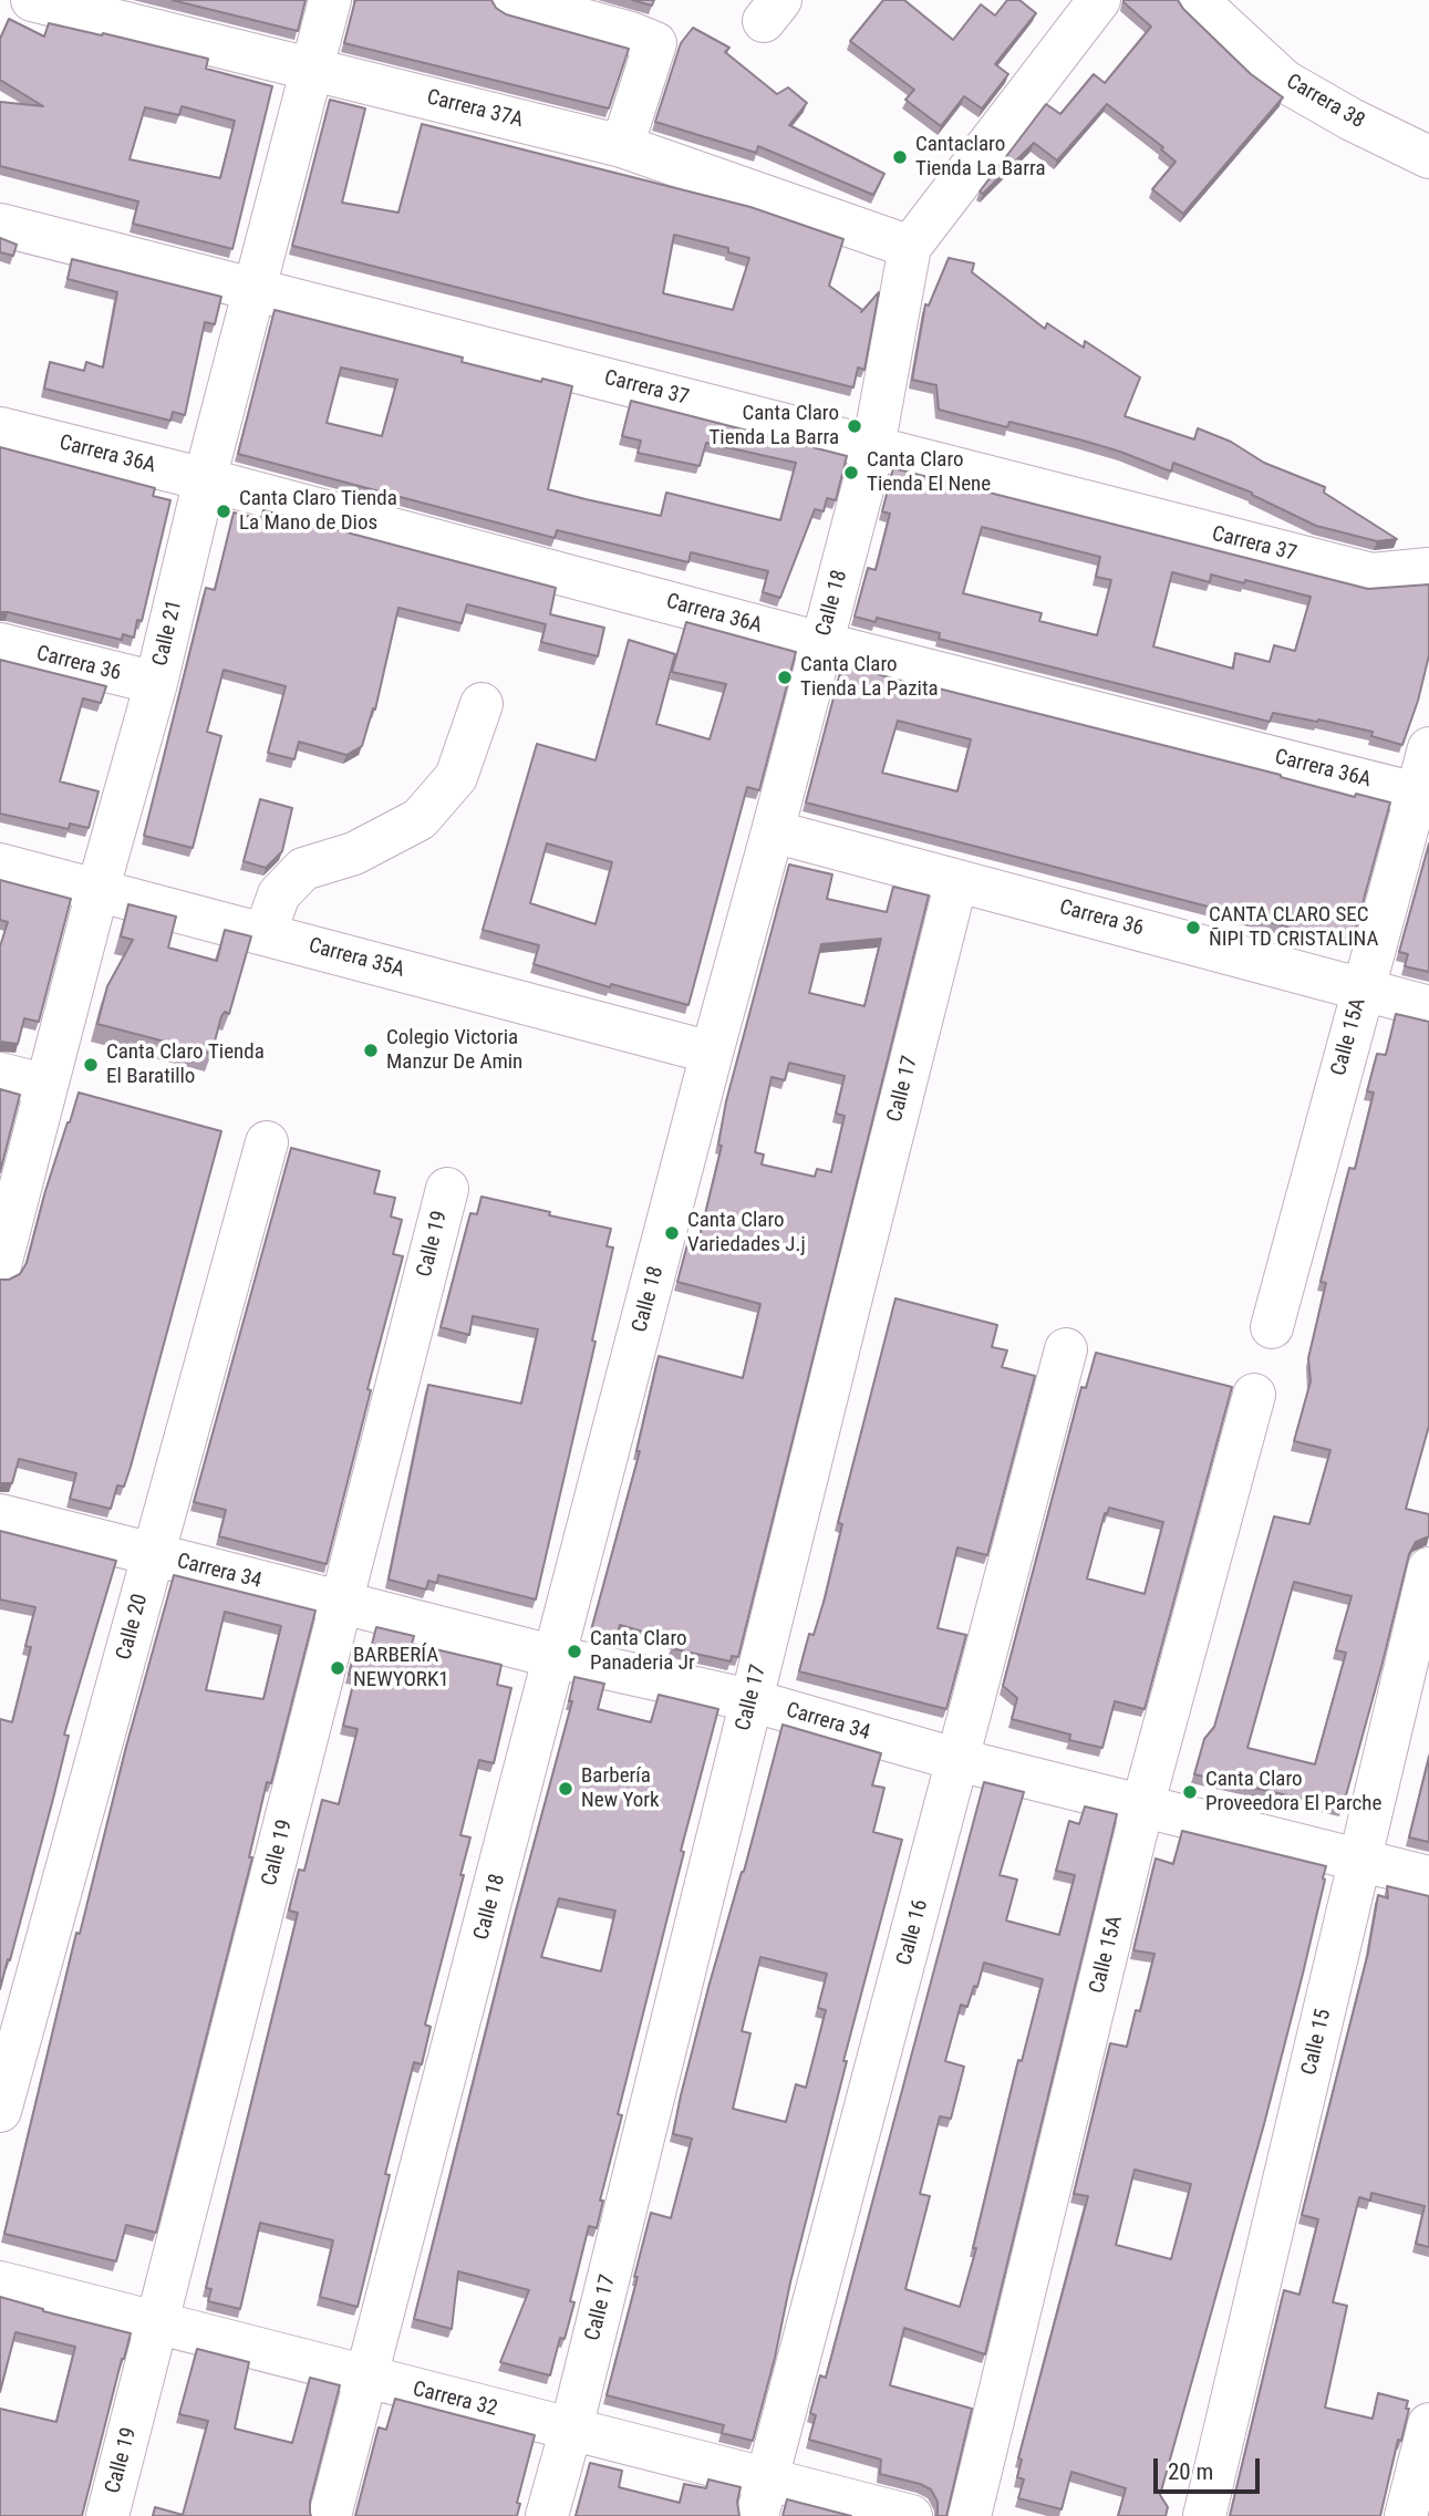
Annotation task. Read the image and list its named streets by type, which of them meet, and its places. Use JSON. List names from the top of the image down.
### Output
{
  "streets": {
    "street": [
      "Carrera 38",
      "Carrera 37A",
      "Carrera 37",
      "Carrera 36A",
      "Calle 18",
      "Calle 21",
      "Carrera 36",
      "Carrera 35A",
      "Calle 15A",
      "Calle 17",
      "Calle 19",
      "Carrera 34",
      "Calle 20",
      "Calle 16",
      "Calle 15",
      "Carrera 32"
    ]
  },
  "crossings": [
    ["Carrera 37A", "Calle 18"],
    ["Carrera 37A", "Calle 21"],
    ["Carrera 37", "Calle 18"],
    ["Carrera 37", "Calle 21"],
    ["Carrera 36A", "Calle 18"],
    ["Carrera 36A", "Calle 21"],
    ["Carrera 36A", "Calle 15A"],
    ["Calle 18", "Carrera 36"],
    ["Calle 18", "Carrera 35A"],
    ["Calle 18", "Carrera 34"],
    ["Calle 18", "Carrera 32"],
    ["Calle 21", "Carrera 36"],
    ["Calle 21", "Carrera 35A"],
    ["Carrera 36", "Calle 15A"],
    ["Carrera 36", "Calle 17"],
    ["Calle 15A", "Carrera 34"],
    ["Calle 17", "Carrera 34"],
    ["Calle 17", "Carrera 32"],
    ["Calle 19", "Carrera 34"],
    ["Calle 19", "Carrera 32"],
    ["Carrera 34", "Calle 20"],
    ["Carrera 34", "Calle 16"],
    ["Carrera 34", "Calle 15"],
    ["Calle 16", "Carrera 32"]
  ],
  "places": [
    "Cantaclaro Tienda La Barra",
    "Canta Claro Tienda La Barra",
    "Canta Claro Tienda El Nene",
    "Canta Claro Tienda La Mano de Dios",
    "Canta Claro Tienda La Pazita",
    "CANTA CLARO SEC ÑIPI TD CRISTALINA",
    "Colegio Victoria Manzur De Amin",
    "Canta Claro Tienda El Baratillo",
    "Canta Claro Variedades J.j",
    "Canta Claro Panaderia Jr",
    "BARBERÍA NEWYORK1",
    "Barbería New York",
    "Canta Claro Proveedora El Parche"
  ],
  "scale_bar": "20 m"
}
